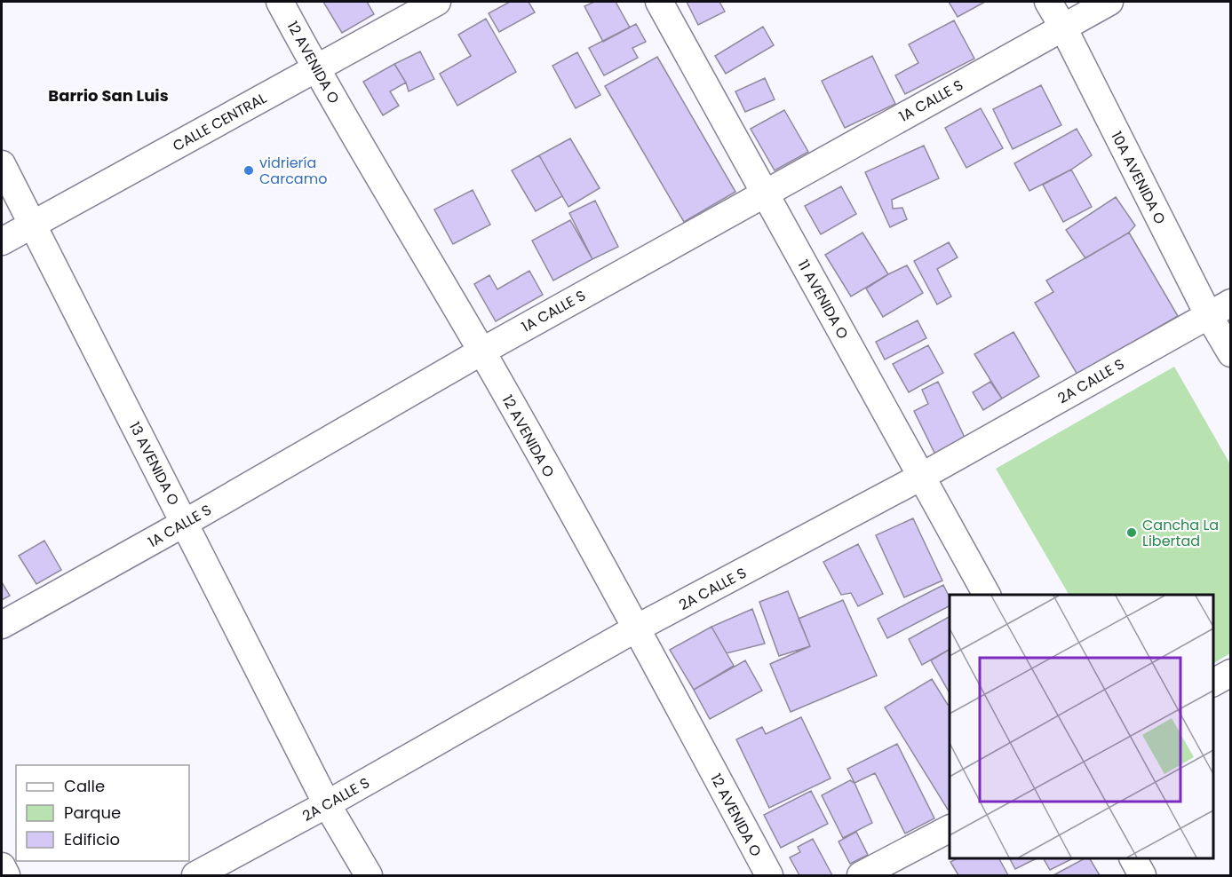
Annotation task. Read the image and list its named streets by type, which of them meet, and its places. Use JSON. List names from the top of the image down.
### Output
{
  "streets": {
    "street": [
      "12 AVENIDA O",
      "1A CALLE S",
      "CALLE CENTRAL",
      "10A AVENIDA O",
      "11 AVENIDA O",
      "2A CALLE S",
      "13 AVENIDA O"
    ]
  },
  "crossings": [
    ["12 AVENIDA O", "1A CALLE S"],
    ["12 AVENIDA O", "CALLE CENTRAL"],
    ["12 AVENIDA O", "2A CALLE S"],
    ["1A CALLE S", "10A AVENIDA O"],
    ["1A CALLE S", "11 AVENIDA O"],
    ["1A CALLE S", "13 AVENIDA O"],
    ["CALLE CENTRAL", "13 AVENIDA O"],
    ["10A AVENIDA O", "2A CALLE S"],
    ["11 AVENIDA O", "2A CALLE S"],
    ["2A CALLE S", "13 AVENIDA O"]
  ],
  "districts": ["Barrio San Luis"],
  "places": ["vidriería Carcamo", "Cancha La Libertad"],
  "legend": ["Calle", "Parque", "Edificio"]
}
